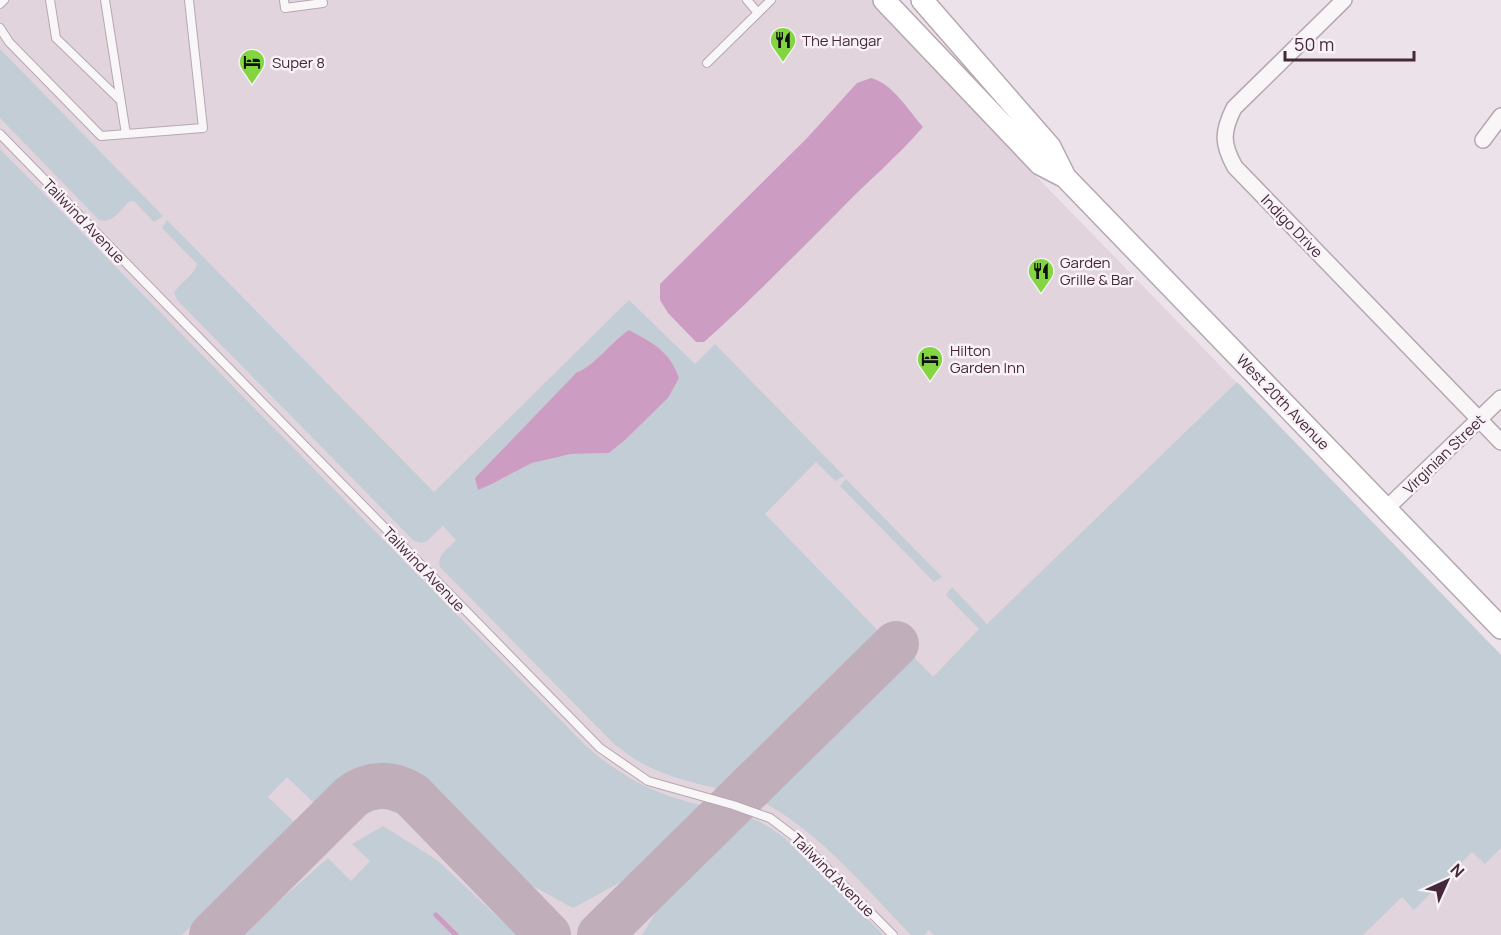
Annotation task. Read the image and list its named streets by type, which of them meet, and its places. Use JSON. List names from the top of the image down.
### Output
{
  "streets": {
    "main road": ["West 20th Avenue"],
    "street": ["Indigo Drive", "Virginian Street"],
    "lane": ["Tailwind Avenue"]
  },
  "crossings": [
    ["Indigo Drive", "Virginian Street"],
    ["West 20th Avenue", "Virginian Street"]
  ],
  "places": {
    "restaurant": ["The Hangar", "Garden Grille & Bar"],
    "hotel": ["Super 8", "Hilton Garden Inn"]
  },
  "scale_bar": "50 m",
  "north": "top right"
}
